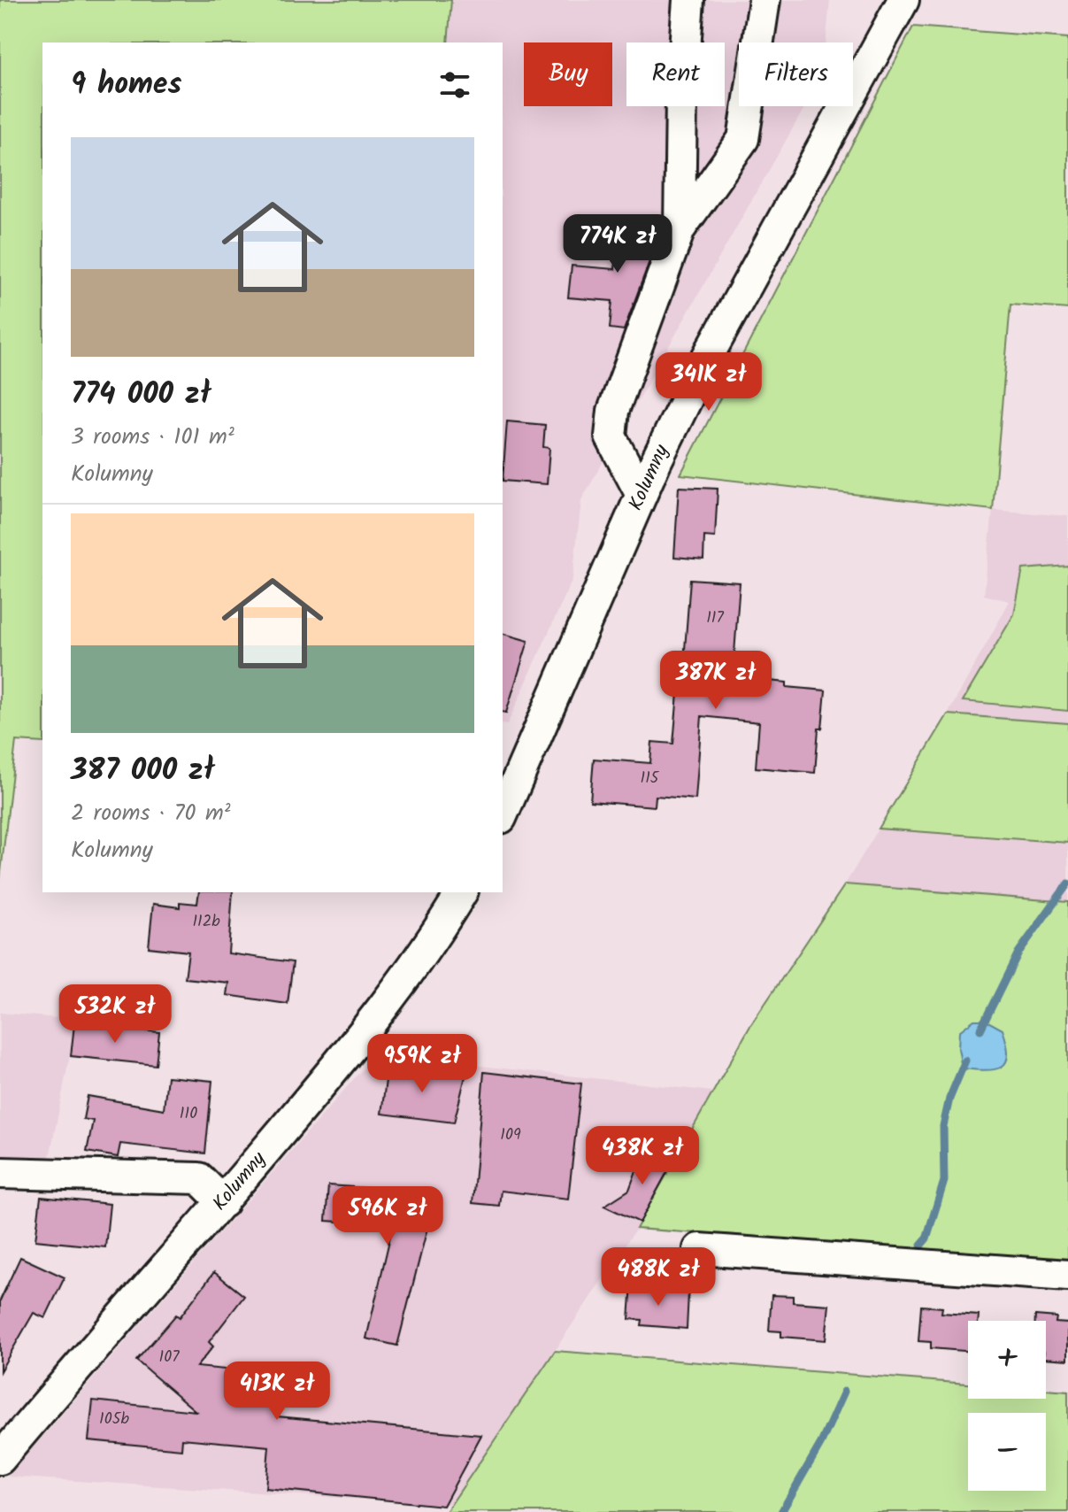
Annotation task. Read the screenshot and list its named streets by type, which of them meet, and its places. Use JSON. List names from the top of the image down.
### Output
{
  "streets": {
    "street": ["Kolumny"]
  },
  "house_numbers": [
    "117",
    "115",
    "112b",
    "110",
    "109",
    "107",
    "105b"
  ],
  "page": {
    "chip": ["Buy", "Rent", "Filters"],
    "heading": "9 homes",
    "list": [
      {
        "name": "774 000 zł",
        "note": "3 rooms · 101 m² · Kolumny"
      },
      {
        "name": "387 000 zł",
        "note": "2 rooms · 70 m² · Kolumny"
      }
    ],
    "price": [
      "774K zł",
      "341K zł",
      "387K zł",
      "532K zł",
      "959K zł",
      "438K zł",
      "596K zł",
      "488K zł",
      "413K zł"
    ],
    "map_buttons": ["+", "−"]
  }
}
